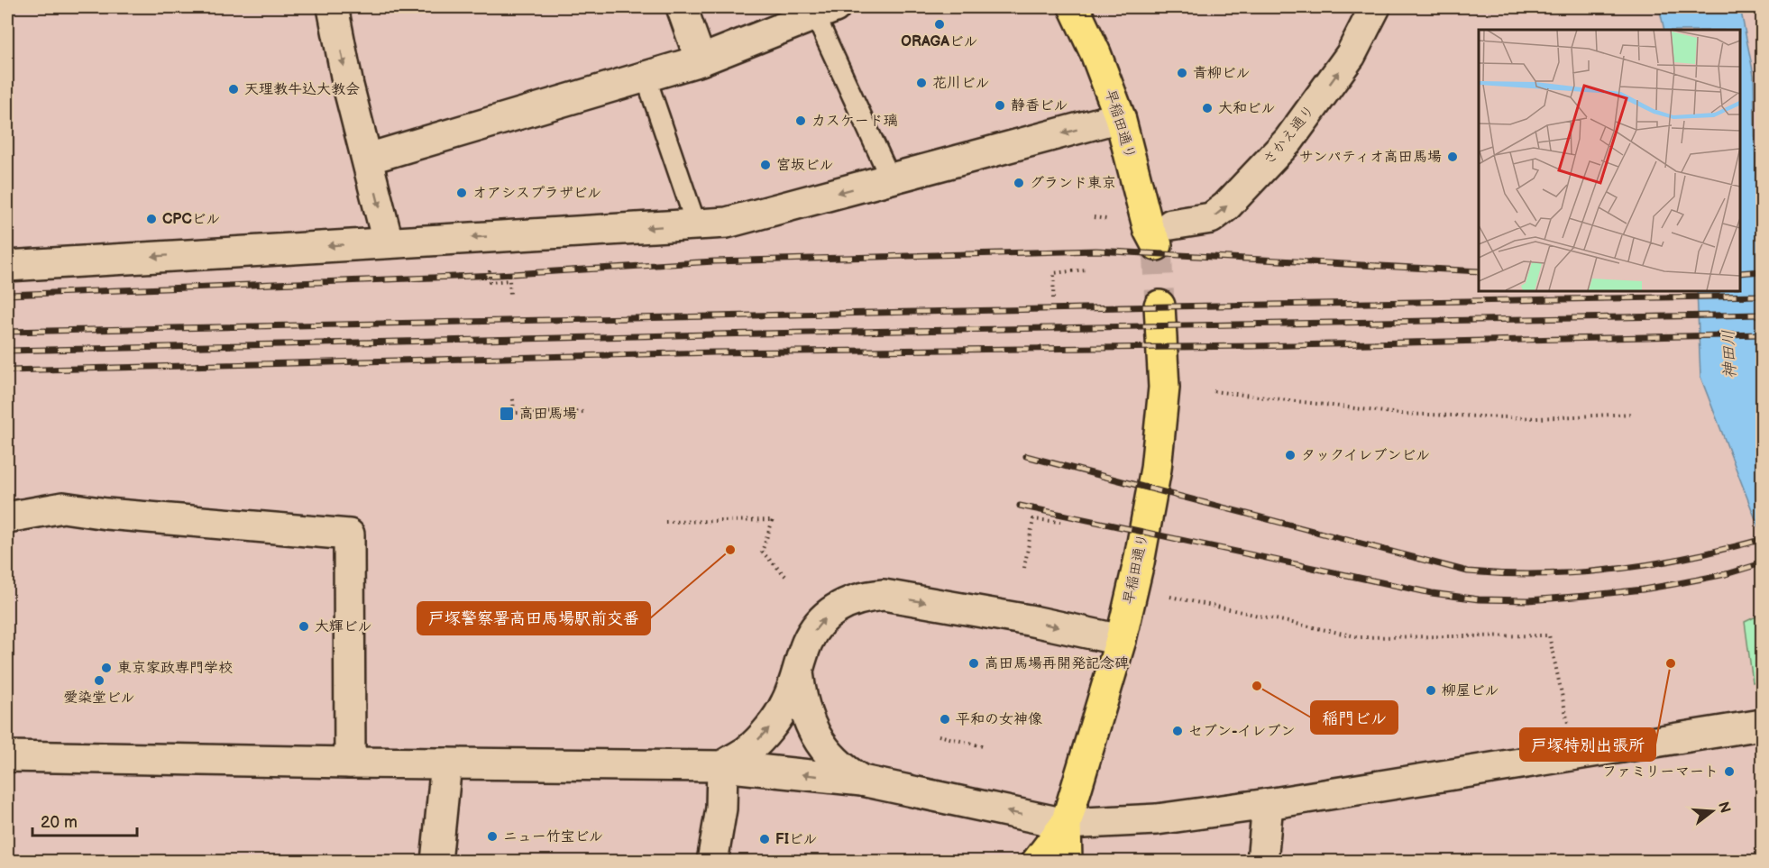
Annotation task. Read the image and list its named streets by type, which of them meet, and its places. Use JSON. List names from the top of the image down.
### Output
{
  "streets": {
    "main road": ["早稲田通り"],
    "street": ["さかえ通り"]
  },
  "crossings": [
    ["早稲田通り", "さかえ通り"]
  ],
  "one_way": ["さかえ通り"],
  "water": ["神田川"],
  "places": {
    "other": [
      "ORAGAビル",
      "青柳ビル",
      "花川ビル",
      "天理教牛込大教会",
      "静香ビル",
      "大和ビル",
      "カスケード璃",
      "サンパティオ高田馬場",
      "宮坂ビル",
      "グランド東京",
      "オアシスプラザビル",
      "CPCビル",
      "タックイレブンビル",
      "戸塚警察署高田馬場駅前交番",
      "大輝ビル",
      "高田馬場再開発記念碑",
      "戸塚特別出張所",
      "東京家政専門学校",
      "愛染堂ビル",
      "稲門ビル",
      "柳屋ビル",
      "平和の女神像",
      "セブン-イレブン",
      "ファミリーマート",
      "ニュー竹宝ビル",
      "FIビル"
    ],
    "transit": ["高田馬場"]
  },
  "scale_bar": "20 m",
  "north": "right"
}
